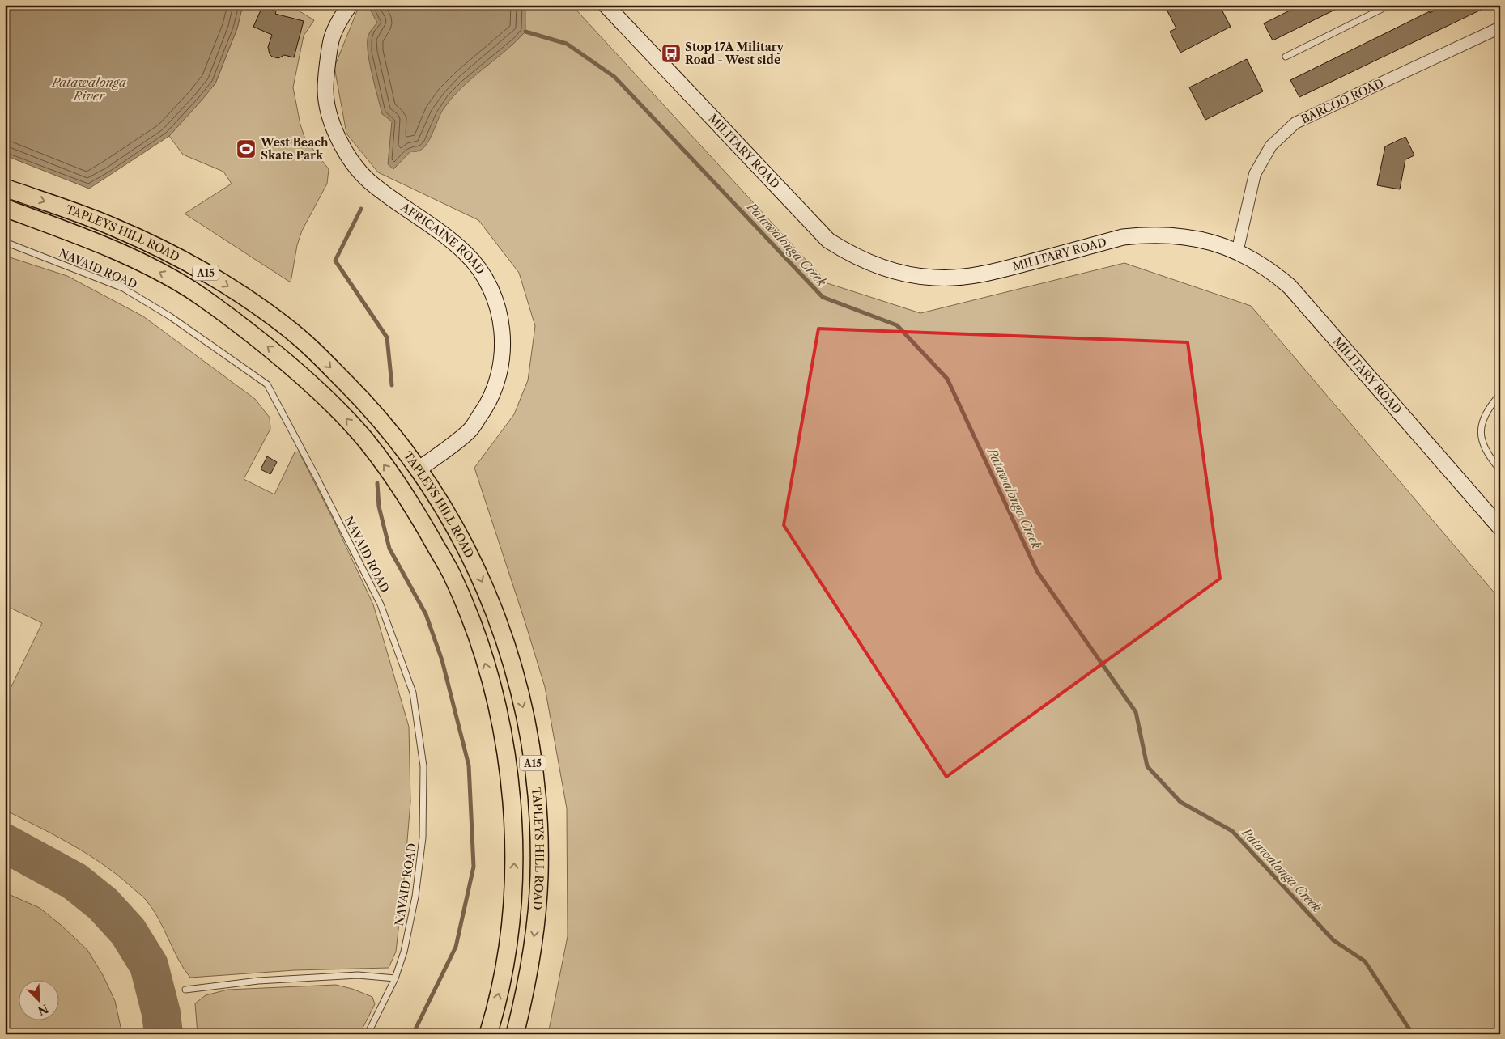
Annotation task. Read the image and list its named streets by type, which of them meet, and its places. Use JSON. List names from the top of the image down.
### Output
{
  "streets": {
    "main road": ["TAPLEYS HILL ROAD", "A15"],
    "street": ["BARCOO ROAD", "MILITARY ROAD", "AFRICAINE ROAD"],
    "lane": ["NAVAID ROAD"]
  },
  "crossings": [
    ["BARCOO ROAD", "MILITARY ROAD"],
    ["TAPLEYS HILL ROAD", "AFRICAINE ROAD"]
  ],
  "water": ["Patawalonga River", "Patawalonga Creek"],
  "places": {
    "bus stop": ["Stop 17A Military Road - West side"],
    "sports": ["West Beach Skate Park"]
  },
  "north": "bottom right"
}
